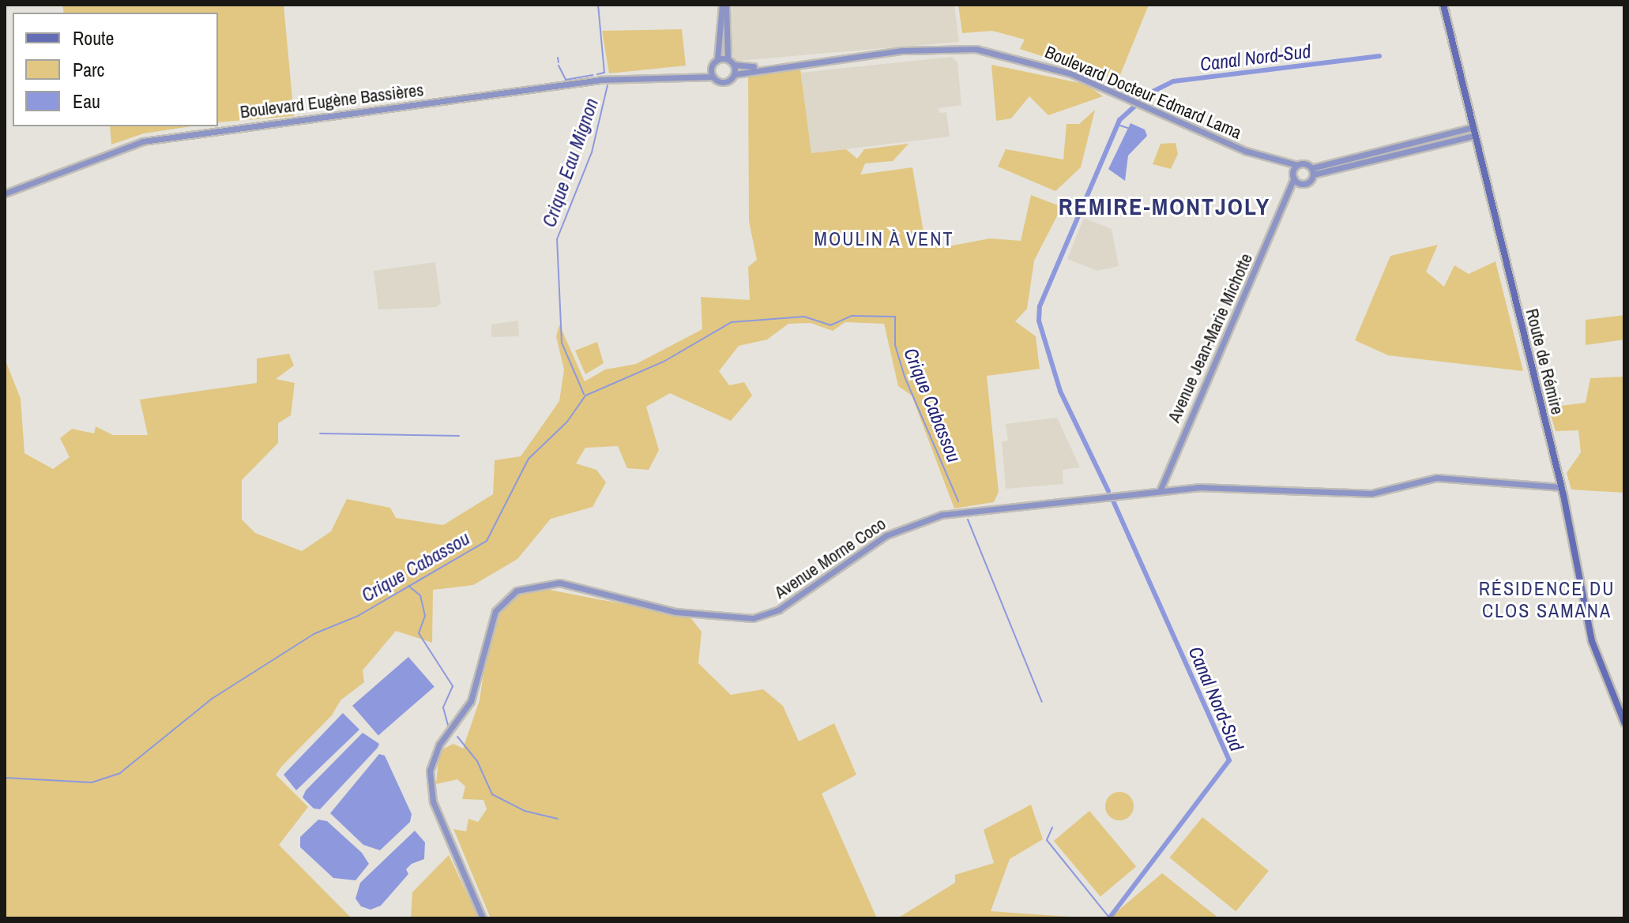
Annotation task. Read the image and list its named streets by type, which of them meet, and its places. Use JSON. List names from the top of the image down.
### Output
{
  "streets": {
    "main road": ["Route de Rémire"],
    "street": [
      "Boulevard Docteur Edmard Lama",
      "Boulevard Eugène Bassières",
      "Avenue Jean-Marie Michotte",
      "Avenue Morne Coco"
    ]
  },
  "crossings": [
    ["Boulevard Docteur Edmard Lama", "Boulevard Eugène Bassières"],
    ["Boulevard Docteur Edmard Lama", "Avenue Jean-Marie Michotte"],
    ["Avenue Jean-Marie Michotte", "Avenue Morne Coco"],
    ["Route de Rémire", "Avenue Morne Coco"]
  ],
  "districts": ["REMIRE-MONTJOLY", "MOULIN À VENT", "RÉSIDENCE DU CLOS SAMANA"],
  "water": ["Canal Nord-Sud", "Crique Eau Mignon", "Crique Cabassou"],
  "legend": ["Route", "Parc", "Eau"]
}
